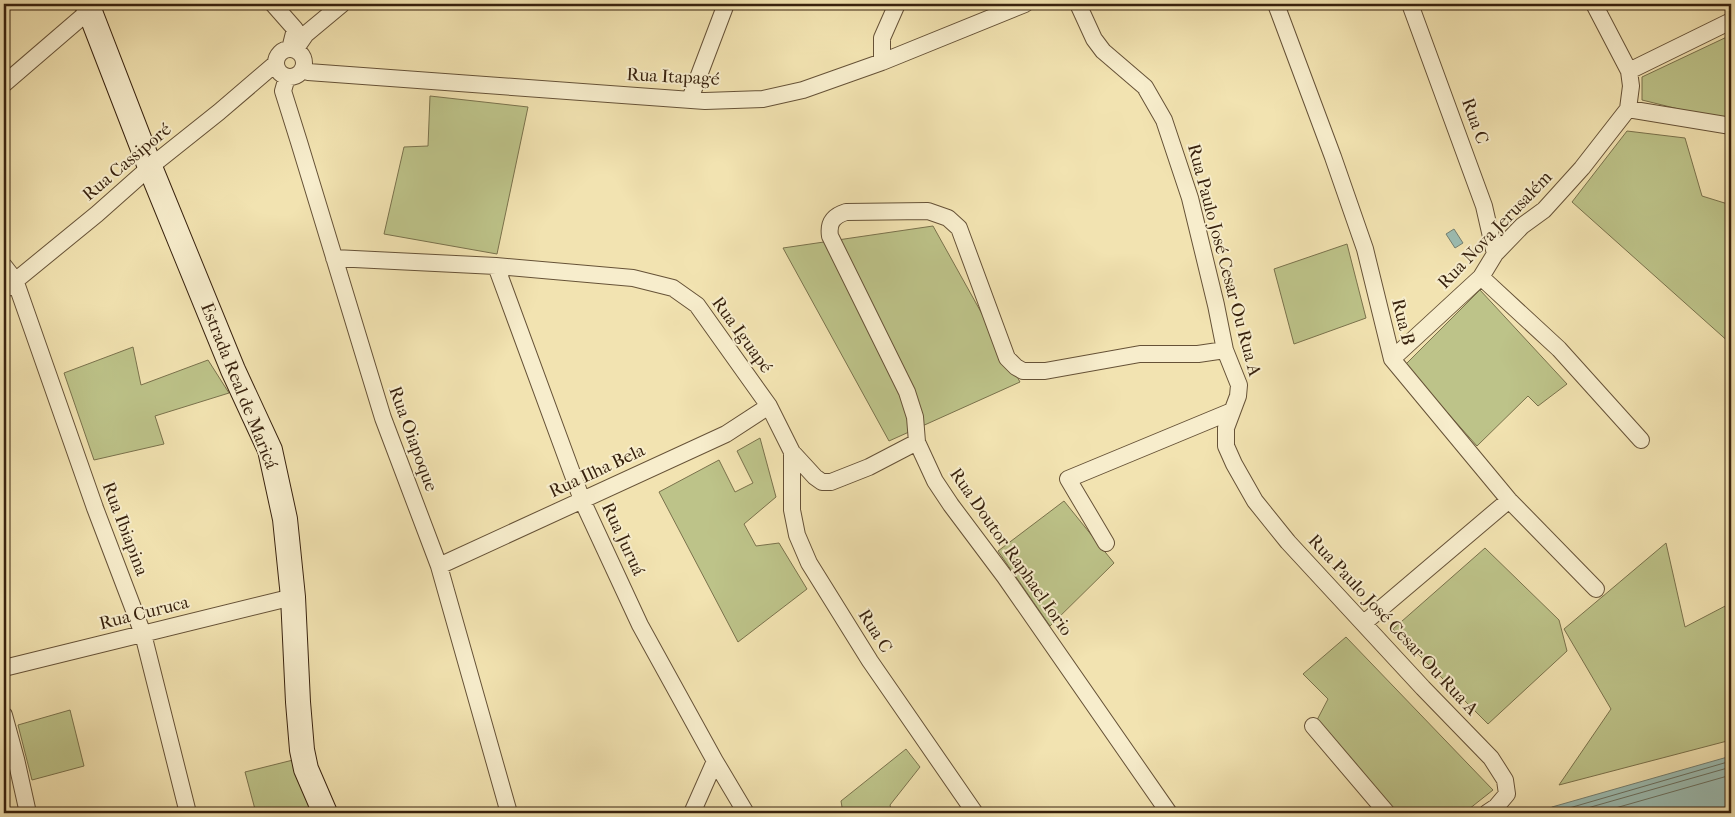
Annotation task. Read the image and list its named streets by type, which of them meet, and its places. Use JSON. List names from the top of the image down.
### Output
{
  "streets": {
    "main road": ["Estrada Real de Maricá"],
    "street": [
      "Rua Itapagé",
      "Rua C",
      "Rua Cassiporé",
      "Rua Nova Jerusalém",
      "Rua Paulo José Cesar Ou Rua A",
      "Rua B",
      "Rua Iguapé",
      "Rua Oiapoque",
      "Rua Ilha Bela",
      "Rua Ibiapina",
      "Rua Juruá",
      "Rua Doutor Raphael Iorio",
      "Rua Curuca"
    ]
  },
  "crossings": [
    ["Rua Itapagé", "Rua Cassiporé"],
    ["Rua Itapagé", "Rua Oiapoque"],
    ["Rua C", "Rua Nova Jerusalém"],
    ["Rua C", "Rua Iguapé"],
    ["Rua Cassiporé", "Estrada Real de Maricá"],
    ["Rua Cassiporé", "Rua Oiapoque"],
    ["Rua Cassiporé", "Rua Ibiapina"],
    ["Rua Nova Jerusalém", "Rua B"],
    ["Rua Paulo José Cesar Ou Rua A", "Rua Doutor Raphael Iorio"],
    ["Rua Iguapé", "Rua Oiapoque"],
    ["Rua Iguapé", "Rua Ilha Bela"],
    ["Rua Iguapé", "Rua Juruá"],
    ["Rua Iguapé", "Rua Doutor Raphael Iorio"],
    ["Estrada Real de Maricá", "Rua Curuca"],
    ["Rua Oiapoque", "Rua Ilha Bela"],
    ["Rua Ilha Bela", "Rua Juruá"],
    ["Rua Ibiapina", "Rua Curuca"]
  ]
}
